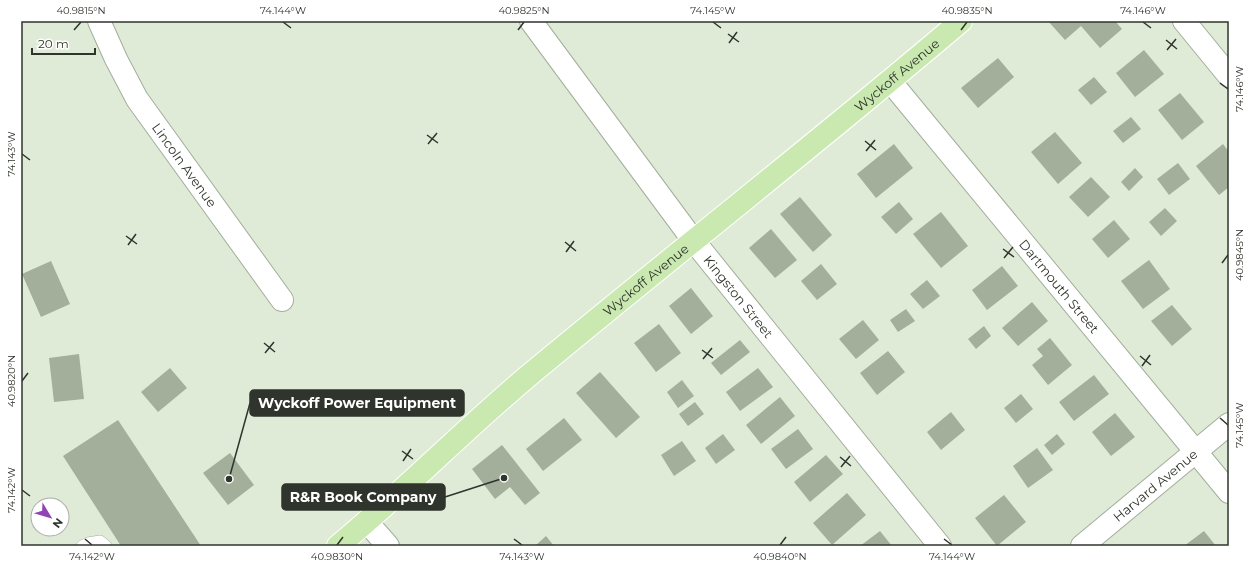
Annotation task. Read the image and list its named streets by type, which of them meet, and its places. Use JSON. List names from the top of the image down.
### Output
{
  "streets": {
    "main road": ["Wyckoff Avenue"],
    "street": [
      "Lincoln Avenue",
      "Dartmouth Street",
      "Kingston Street",
      "Harvard Avenue"
    ]
  },
  "crossings": [
    ["Wyckoff Avenue", "Dartmouth Street"],
    ["Wyckoff Avenue", "Kingston Street"],
    ["Dartmouth Street", "Harvard Avenue"]
  ],
  "places": ["R&R Book Company", "Wyckoff Power Equipment"],
  "scale_bar": "20 m",
  "north": "bottom right",
  "coordinates": [
    "40.9815°N",
    "74.144°W",
    "40.9825°N",
    "74.145°W",
    "40.9835°N",
    "74.146°W",
    "74.143°W",
    "40.9845°N",
    "40.9820°N",
    "74.142°W",
    "40.9830°N",
    "40.9840°N"
  ]
}
